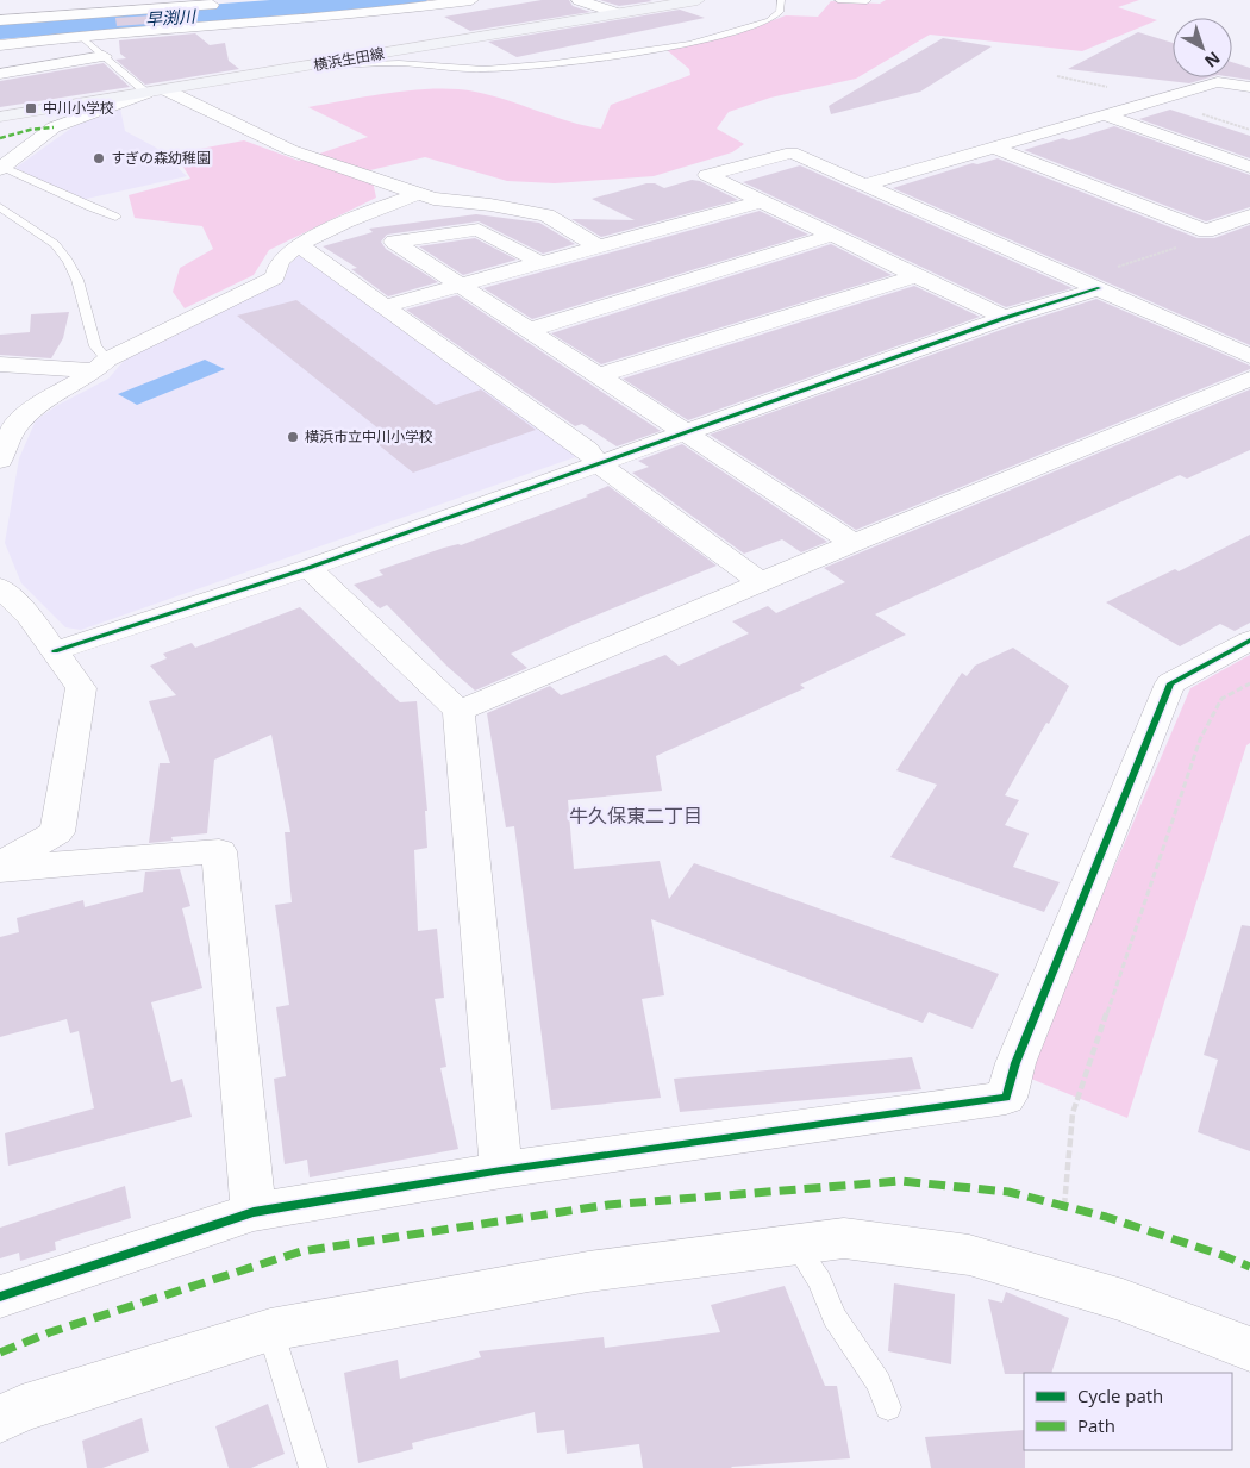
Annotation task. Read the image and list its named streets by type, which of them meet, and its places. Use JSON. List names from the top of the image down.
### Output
{
  "streets": {
    "main road": ["横浜生田線"]
  },
  "districts": ["牛久保東二丁目"],
  "water": ["早渕川"],
  "places": {
    "transit": ["中川小学校"],
    "other": ["すぎの森幼稚園", "横浜市立中川小学校"]
  },
  "legend": ["Cycle path", "Path"],
  "north": "bottom right"
}
